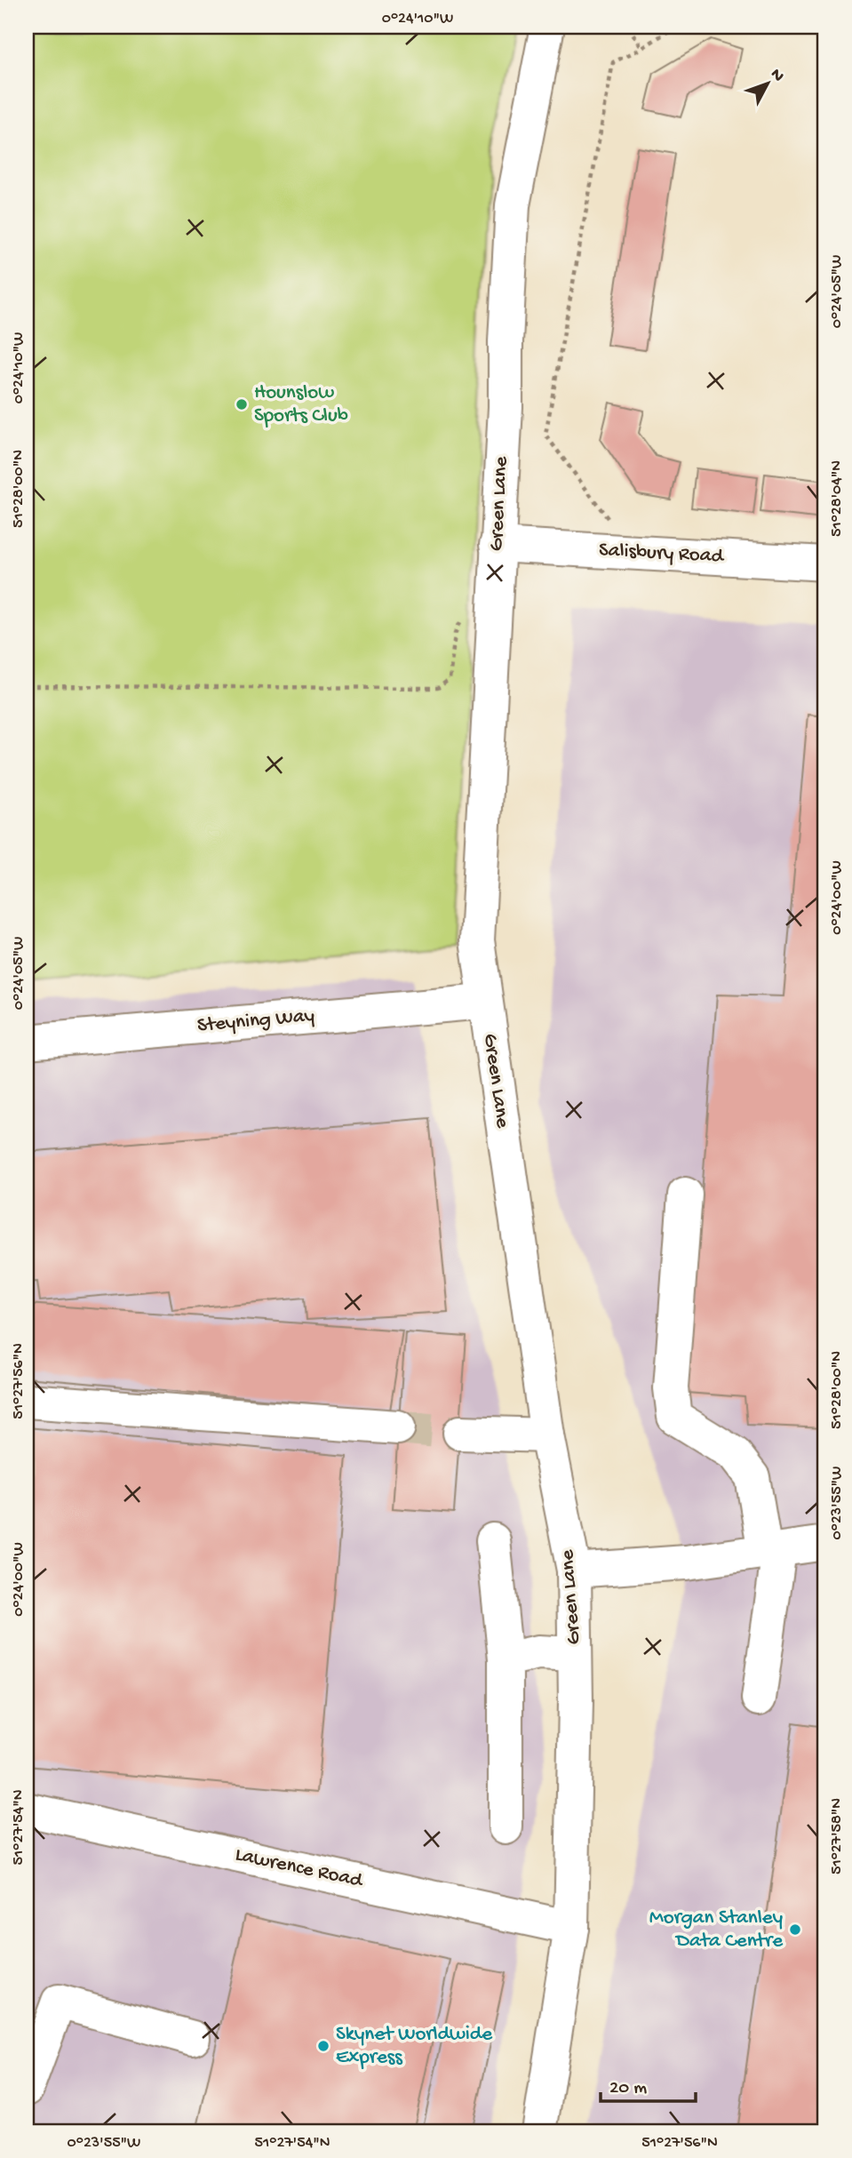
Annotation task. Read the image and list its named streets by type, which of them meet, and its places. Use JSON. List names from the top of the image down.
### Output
{
  "streets": {
    "street": [
      "Green Lane",
      "Salisbury Road",
      "Steyning Way",
      "Lawrence Road"
    ]
  },
  "crossings": [
    ["Green Lane", "Salisbury Road"],
    ["Green Lane", "Steyning Way"],
    ["Green Lane", "Lawrence Road"]
  ],
  "places": ["Hounslow Sports Club", "Morgan Stanley Data Centre", "Skynet Worldwide Express"],
  "scale_bar": "20 m",
  "north": "top right",
  "coordinates": [
    "0°24'10\"W",
    "0°24'05\"W",
    "51°28'00\"N",
    "51°28'04\"N",
    "0°24'00\"W",
    "51°27'56\"N",
    "0°23'55\"W",
    "51°27'54\"N",
    "51°27'58\"N"
  ]
}
